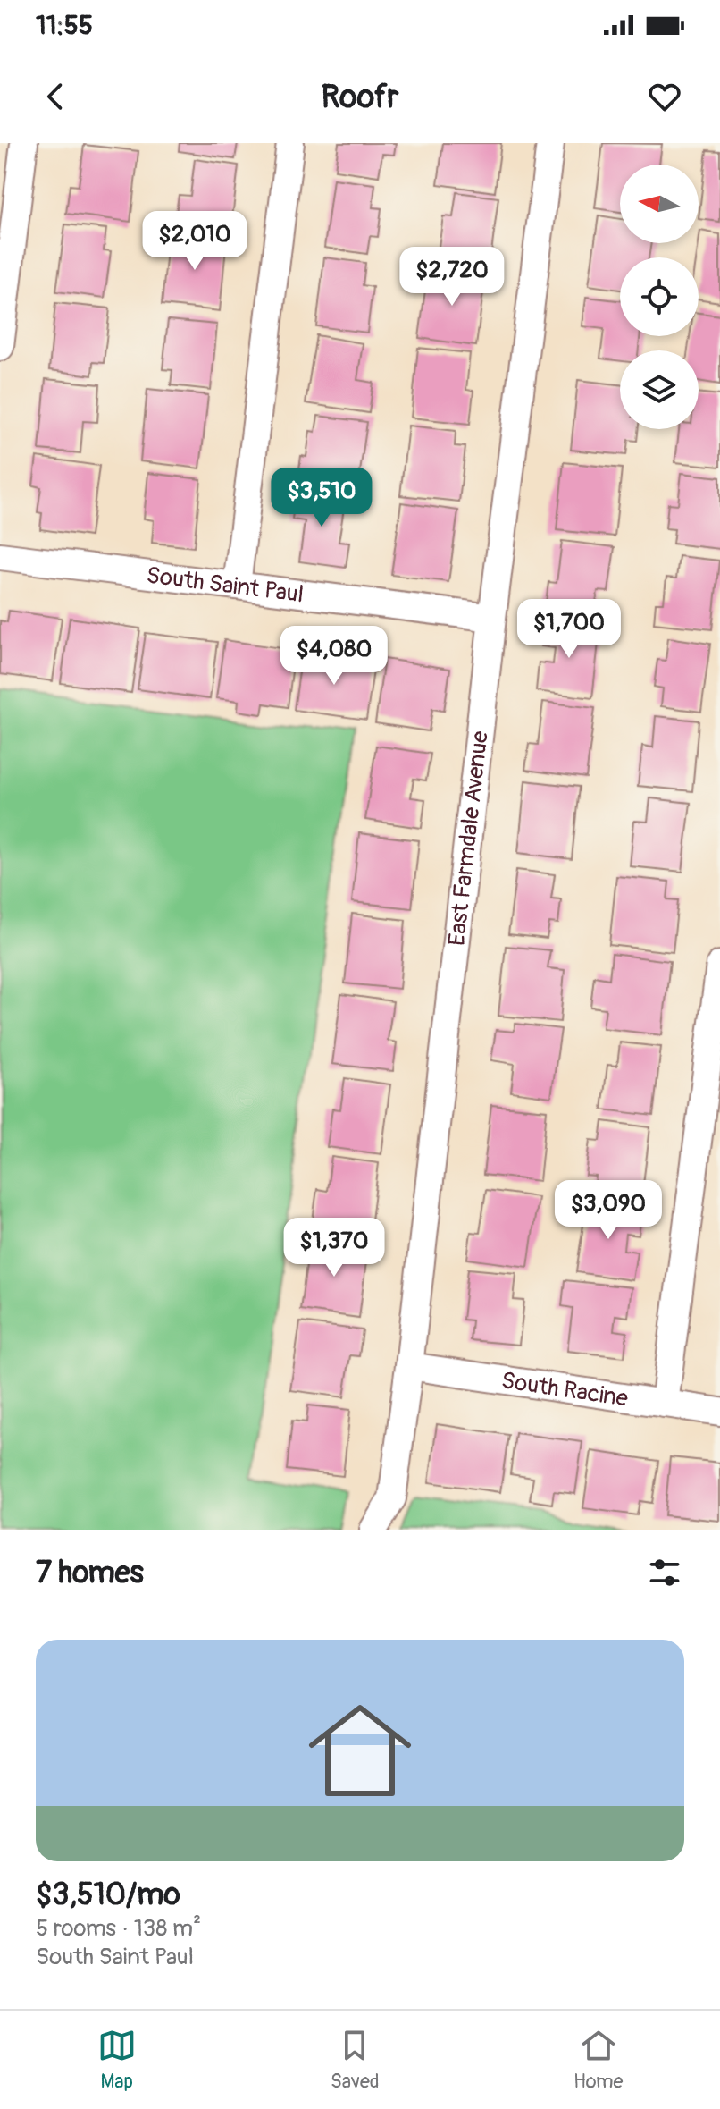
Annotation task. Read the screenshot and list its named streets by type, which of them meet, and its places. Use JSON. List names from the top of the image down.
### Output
{
  "streets": {
    "street": ["South Saint Paul", "East Farmdale Avenue", "South Racine"]
  },
  "crossings": [
    ["South Saint Paul", "East Farmdale Avenue"],
    ["East Farmdale Avenue", "South Racine"]
  ],
  "north": "left",
  "page": {
    "status": "11:55",
    "header": "Roofr",
    "price": [
      "$2,010",
      "$2,720",
      "$3,510",
      "$1,700",
      "$4,080",
      "$3,090",
      "$1,370"
    ],
    "heading": "7 homes",
    "list": [
      {
        "name": "$3,510/mo",
        "note": "5 rooms · 138 m² · South Saint Paul"
      }
    ],
    "tabs": ["Map", "Saved", "Home"]
  }
}
